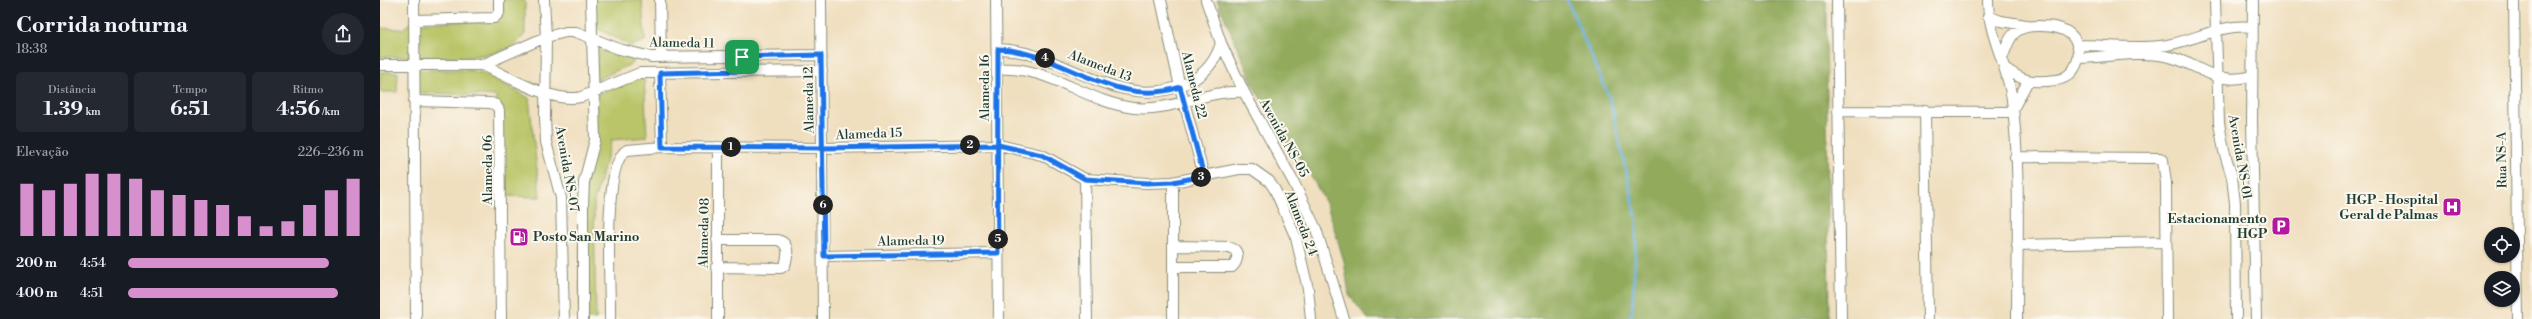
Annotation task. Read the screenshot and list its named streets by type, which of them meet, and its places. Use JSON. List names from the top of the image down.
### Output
{
  "streets": {
    "street": [
      "Alameda 11",
      "Alameda 13",
      "Alameda 22",
      "Alameda 16",
      "Alameda 12",
      "Alameda 15",
      "Avenida NS-05",
      "Avenida NS-01",
      "Rua NS-A",
      "Avenida NS-07",
      "Alameda 06",
      "Alameda 24",
      "Alameda 08",
      "Alameda 19"
    ]
  },
  "crossings": [
    ["Alameda 11", "Alameda 12"],
    ["Alameda 11", "Avenida NS-07"],
    ["Alameda 13", "Alameda 22"],
    ["Alameda 13", "Alameda 16"],
    ["Alameda 13", "Avenida NS-05"],
    ["Alameda 22", "Alameda 15"],
    ["Alameda 16", "Alameda 15"],
    ["Alameda 16", "Alameda 19"],
    ["Alameda 12", "Alameda 15"],
    ["Alameda 12", "Alameda 19"],
    ["Alameda 15", "Alameda 24"],
    ["Alameda 15", "Alameda 08"]
  ],
  "places": {
    "hospital": ["HGP - Hospital Geral de Palmas"],
    "parking": ["Estacionamento HGP"],
    "fuel station": ["Posto San Marino"]
  },
  "page": {
    "heading": ["Corrida noturna", "18:38"],
    "pins": [
      "4",
      "2",
      "1",
      "3",
      "6",
      "5"
    ],
    "stats": [
      ["Distância", "1.39 km"],
      ["Tempo", "6:51"],
      ["Ritmo", "4:56 /km"]
    ],
    "chart": ["Elevação", "226–236 m"],
    "list": [
      {
        "name": "200 m",
        "note": "4:54"
      },
      {
        "name": "400 m",
        "note": "4:51"
      }
    ]
  }
}
